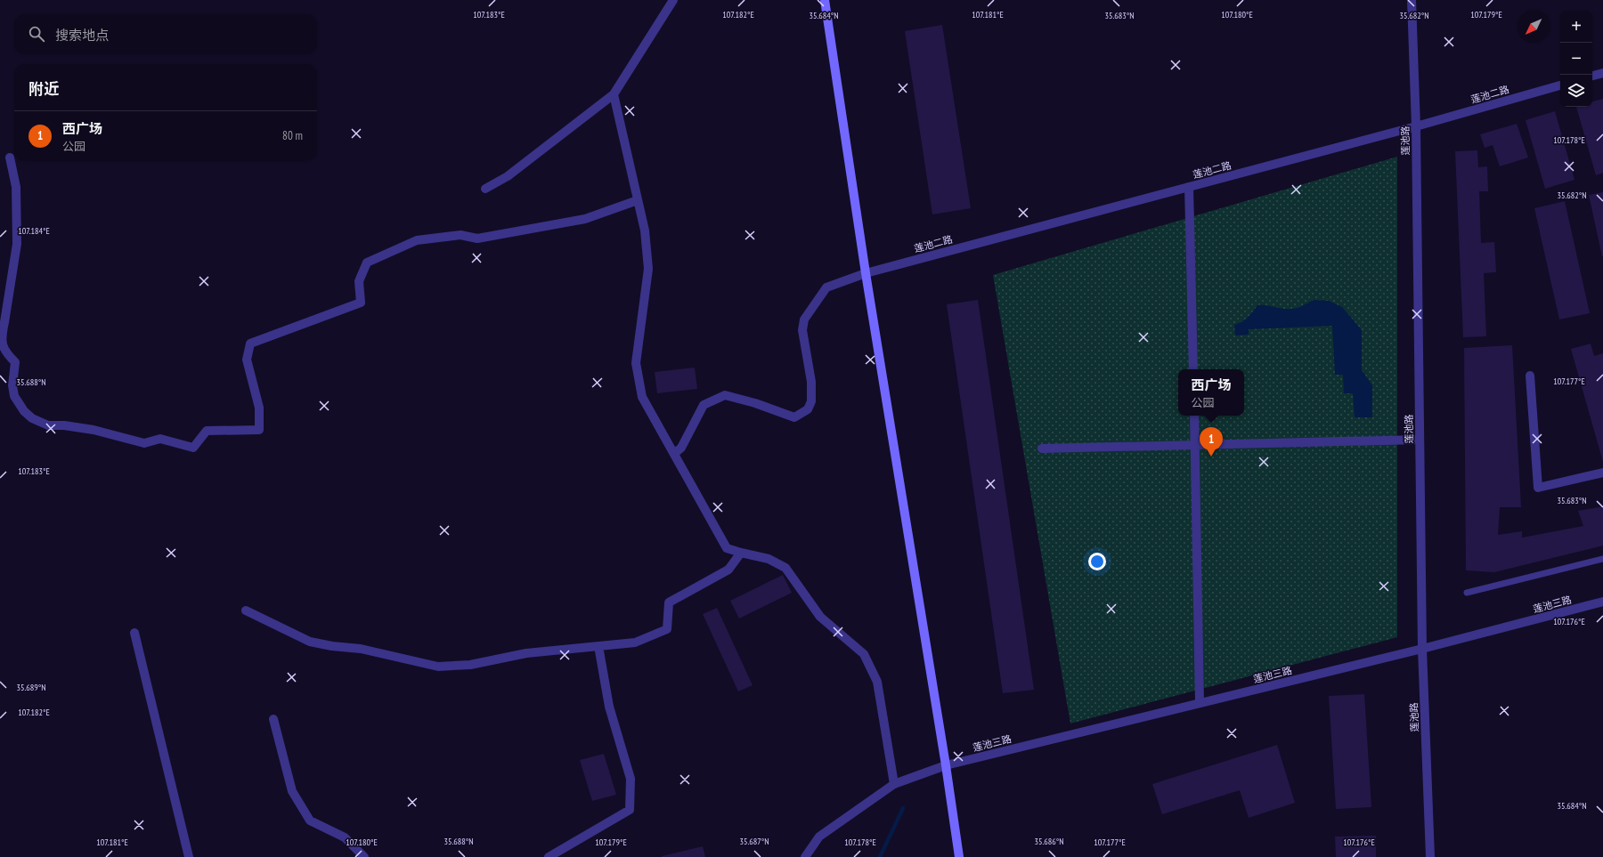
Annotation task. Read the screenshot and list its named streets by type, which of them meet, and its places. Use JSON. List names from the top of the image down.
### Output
{
  "streets": {
    "street": ["莲池二路", "莲池路", "莲池三路"]
  },
  "crossings": [
    ["莲池二路", "莲池路"],
    ["莲池路", "莲池三路"]
  ],
  "north": "bottom left",
  "page": {
    "map_buttons": ["+", "−"],
    "search": "搜索地点",
    "heading": "附近",
    "list": [
      {
        "mark": "1",
        "name": "西广场",
        "note": "公园",
        "value": "80 m"
      }
    ],
    "popup": ["西广场", "公园"],
    "pins": "1"
  },
  "coordinates": [
    "107.183°E",
    "107.182°E",
    "107.181°E",
    "107.180°E",
    "107.179°E",
    "35.684°N",
    "35.683°N",
    "35.682°N",
    "107.178°E",
    "107.184°E",
    "107.177°E",
    "35.688°N",
    "107.176°E",
    "35.689°N",
    "35.687°N",
    "35.686°N"
  ]
}
